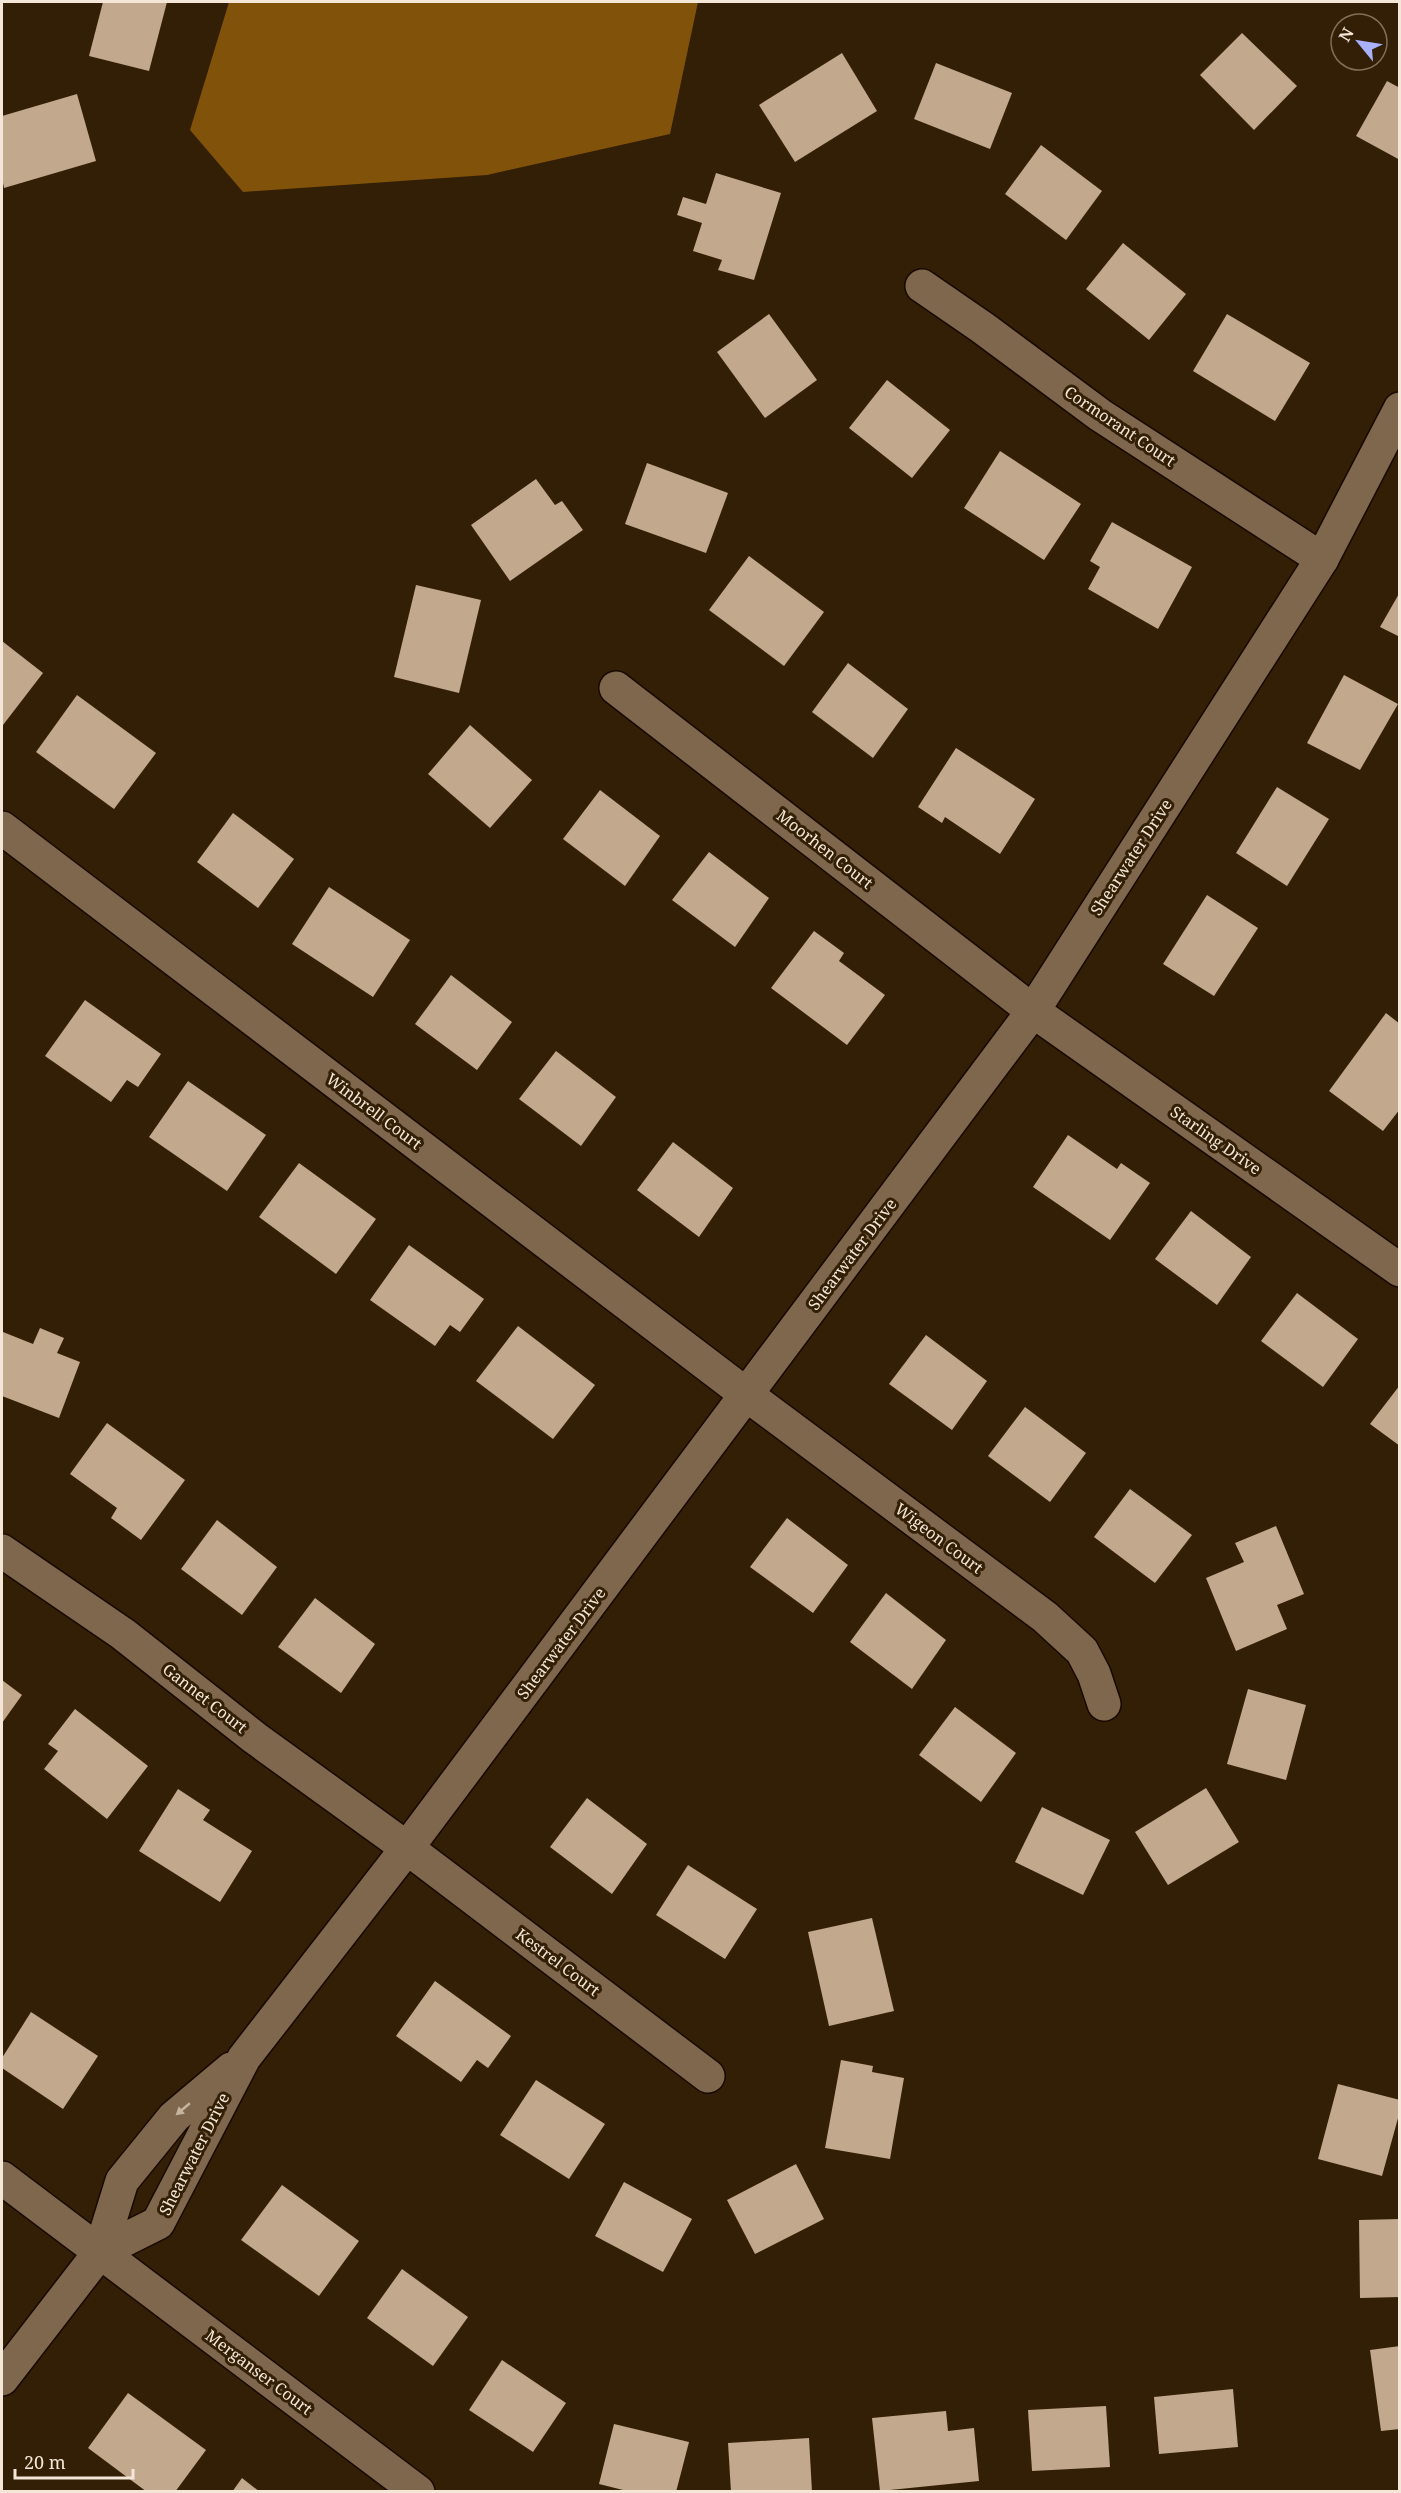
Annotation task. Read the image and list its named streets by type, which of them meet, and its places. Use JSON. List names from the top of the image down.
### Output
{
  "streets": {
    "street": [
      "Cormorant Court",
      "Moorhen Court",
      "Shearwater Drive",
      "Winbrell Court",
      "Starling Drive",
      "Wigeon Court",
      "Gannet Court",
      "Kestrel Court",
      "Merganser Court"
    ]
  },
  "crossings": [
    ["Cormorant Court", "Shearwater Drive"],
    ["Moorhen Court", "Shearwater Drive"],
    ["Moorhen Court", "Starling Drive"],
    ["Shearwater Drive", "Winbrell Court"],
    ["Shearwater Drive", "Starling Drive"],
    ["Shearwater Drive", "Wigeon Court"],
    ["Shearwater Drive", "Gannet Court"],
    ["Shearwater Drive", "Kestrel Court"],
    ["Shearwater Drive", "Merganser Court"],
    ["Winbrell Court", "Wigeon Court"],
    ["Gannet Court", "Kestrel Court"]
  ],
  "scale_bar": "20 m",
  "north": "top left"
}
